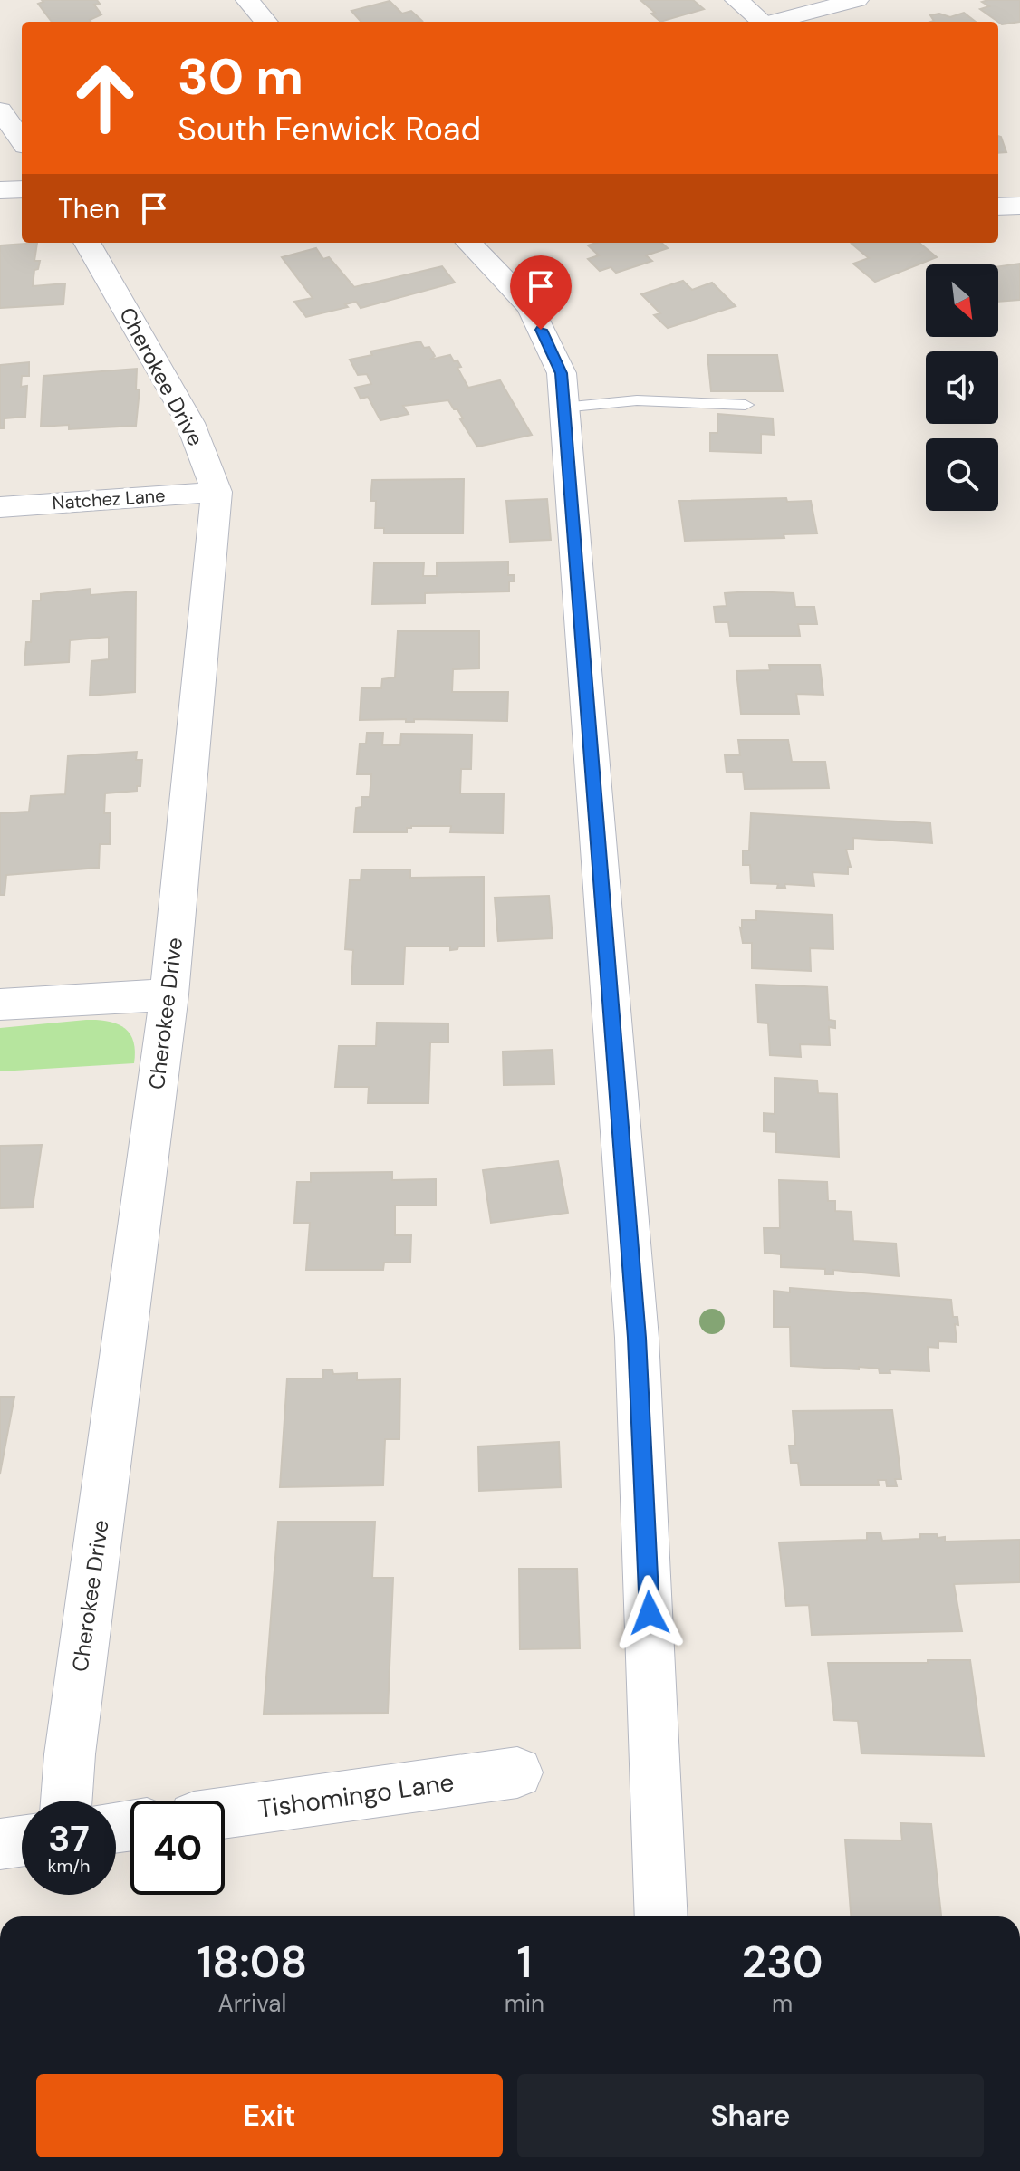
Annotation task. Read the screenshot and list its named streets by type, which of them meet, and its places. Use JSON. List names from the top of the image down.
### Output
{
  "streets": {
    "street": ["Cherokee Drive", "Natchez Lane", "Tishomingo Lane"]
  },
  "crossings": [
    ["Cherokee Drive", "Natchez Lane"]
  ],
  "north": "bottom right",
  "page": {
    "turn": ["30 m", "South Fenwick Road"],
    "then": "Then",
    "speed": "37 km/h",
    "limit": "40",
    "eta": [
      "18:08",
      "Arrival",
      "1",
      "min",
      "230",
      "m"
    ],
    "buttons": ["Exit", "Share"]
  }
}
